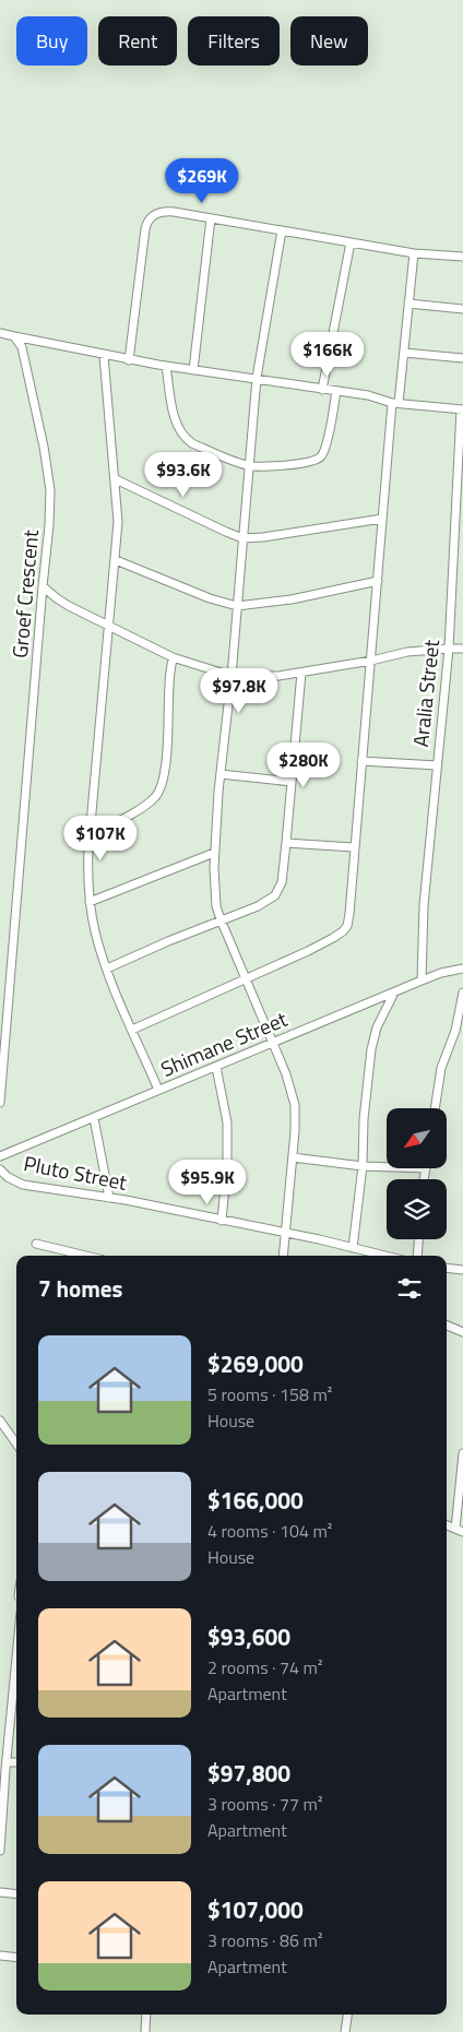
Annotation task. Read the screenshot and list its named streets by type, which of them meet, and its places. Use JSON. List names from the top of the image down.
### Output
{
  "streets": {
    "street": [
      "Groef Crescent",
      "Aralia Street",
      "Shimane Street",
      "Pluto Street"
    ]
  },
  "crossings": [
    ["Aralia Street", "Shimane Street"]
  ],
  "north": "bottom left",
  "page": {
    "chip": [
      "Buy",
      "Rent",
      "Filters",
      "New"
    ],
    "price": [
      "$269K",
      "$166K",
      "$93.6K",
      "$97.8K",
      "$280K",
      "$107K",
      "$95.9K"
    ],
    "heading": "7 homes",
    "list": [
      {
        "name": "$269,000",
        "note": "5 rooms · 158 m² · House"
      },
      {
        "name": "$166,000",
        "note": "4 rooms · 104 m² · House"
      },
      {
        "name": "$93,600",
        "note": "2 rooms · 74 m² · Apartment"
      },
      {
        "name": "$97,800",
        "note": "3 rooms · 77 m² · Apartment"
      },
      {
        "name": "$107,000",
        "note": "3 rooms · 86 m² · Apartment"
      }
    ]
  }
}
